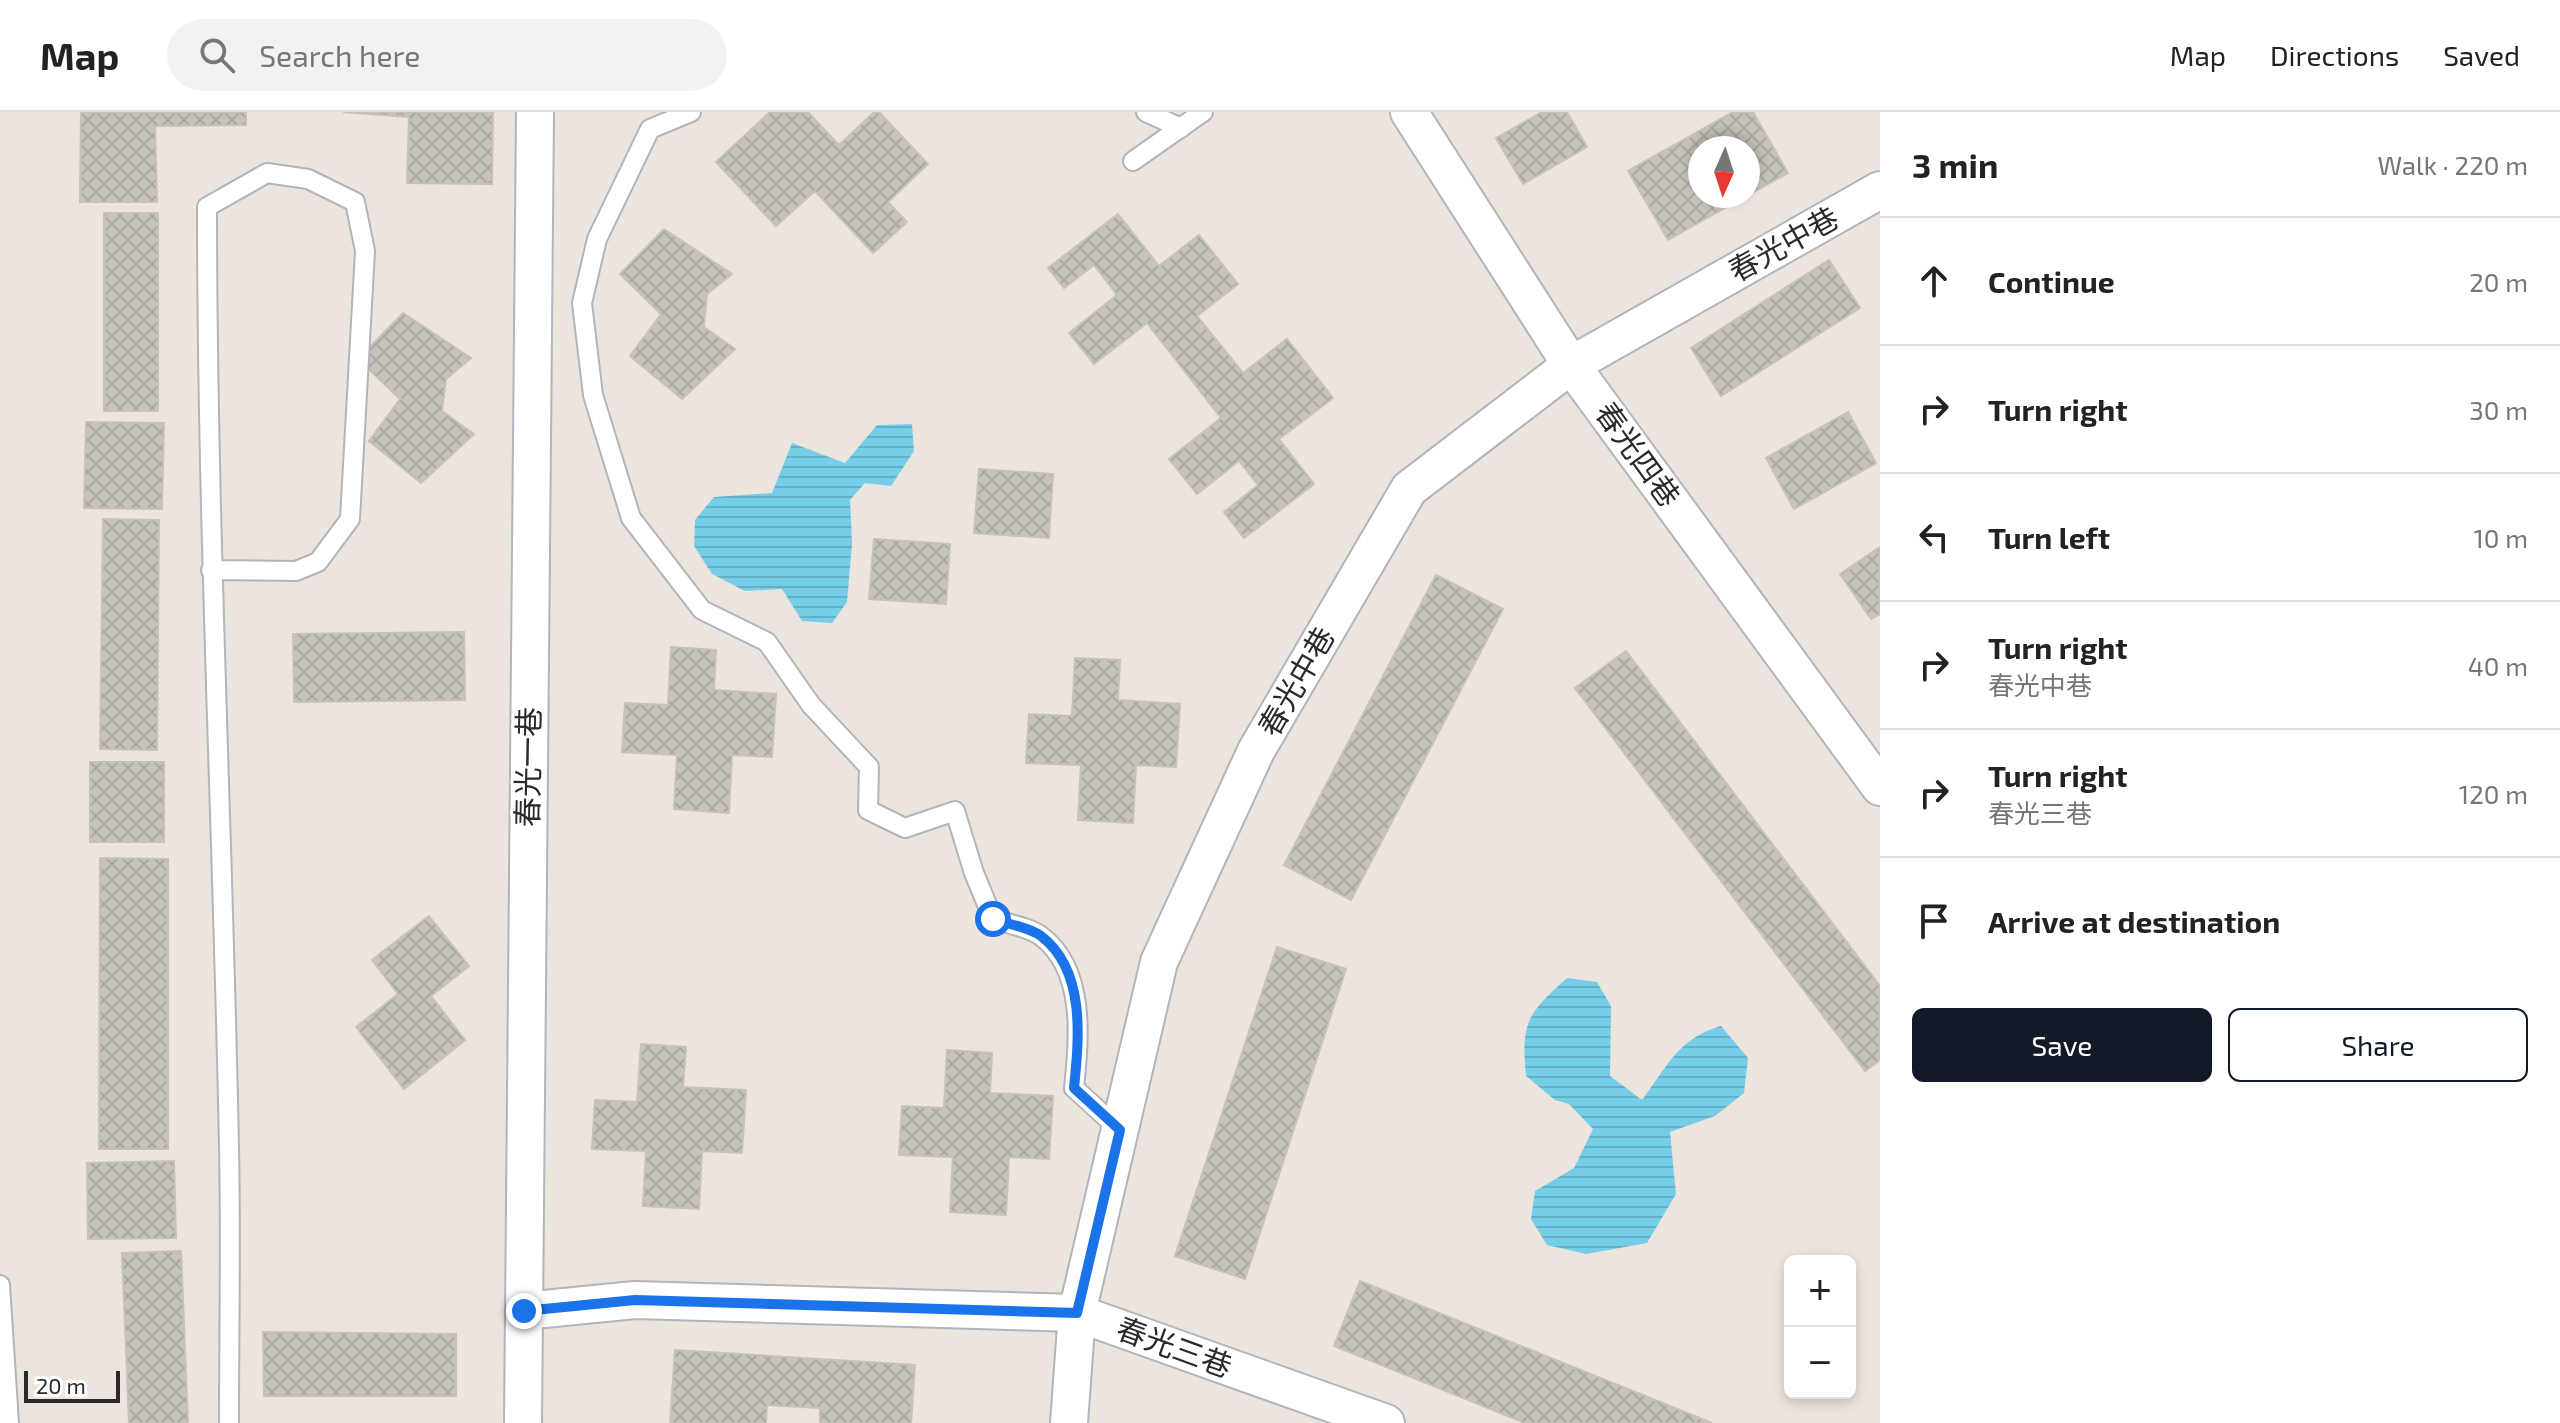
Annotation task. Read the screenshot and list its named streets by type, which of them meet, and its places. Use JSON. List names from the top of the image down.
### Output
{
  "streets": {
    "street": [
      "春光中巷",
      "春光四巷",
      "春光一巷",
      "春光三巷"
    ]
  },
  "crossings": [
    ["春光中巷", "春光四巷"],
    ["春光中巷", "春光三巷"],
    ["春光一巷", "春光三巷"]
  ],
  "scale_bar": "20 m",
  "north": "bottom",
  "page": {
    "header": "Map",
    "search": "Search here",
    "nav": ["Map", "Directions", "Saved"],
    "heading": ["3 min", "Walk · 220 m"],
    "list": [
      ["Continue", "20 m"],
      ["Turn right", "30 m"],
      ["Turn left", "10 m"],
      ["Turn right", "春光中巷", "40 m"],
      ["Turn right", "春光三巷", "120 m"],
      "Arrive at destination"
    ],
    "buttons": ["Save", "Share"],
    "map_buttons": ["+", "−"],
    "scale": "20 m"
  }
}
